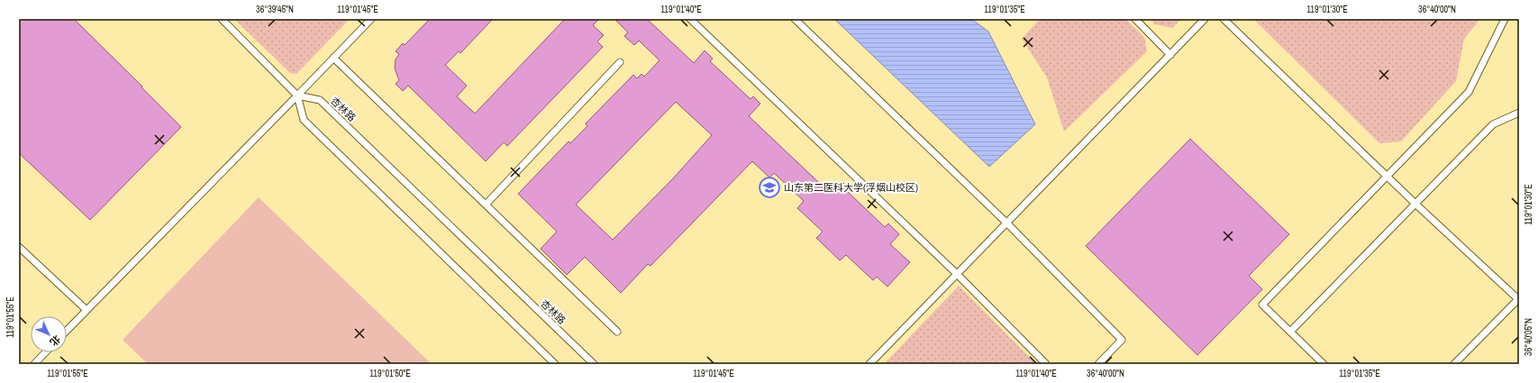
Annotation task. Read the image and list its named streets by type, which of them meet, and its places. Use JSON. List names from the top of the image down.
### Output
{
  "streets": {
    "lane": ["杏林路"]
  },
  "places": {
    "school or university": ["山东第二医科大学(浮烟山校区)"]
  },
  "north": "bottom right",
  "coordinates": [
    "36°39'45\"N",
    "119°01'45\"E",
    "119°01'40\"E",
    "119°01'35\"E",
    "119°01'30\"E",
    "36°40'00\"N",
    "119°01'55\"E",
    "36°40'05\"N",
    "119°01'50\"E"
  ]
}
